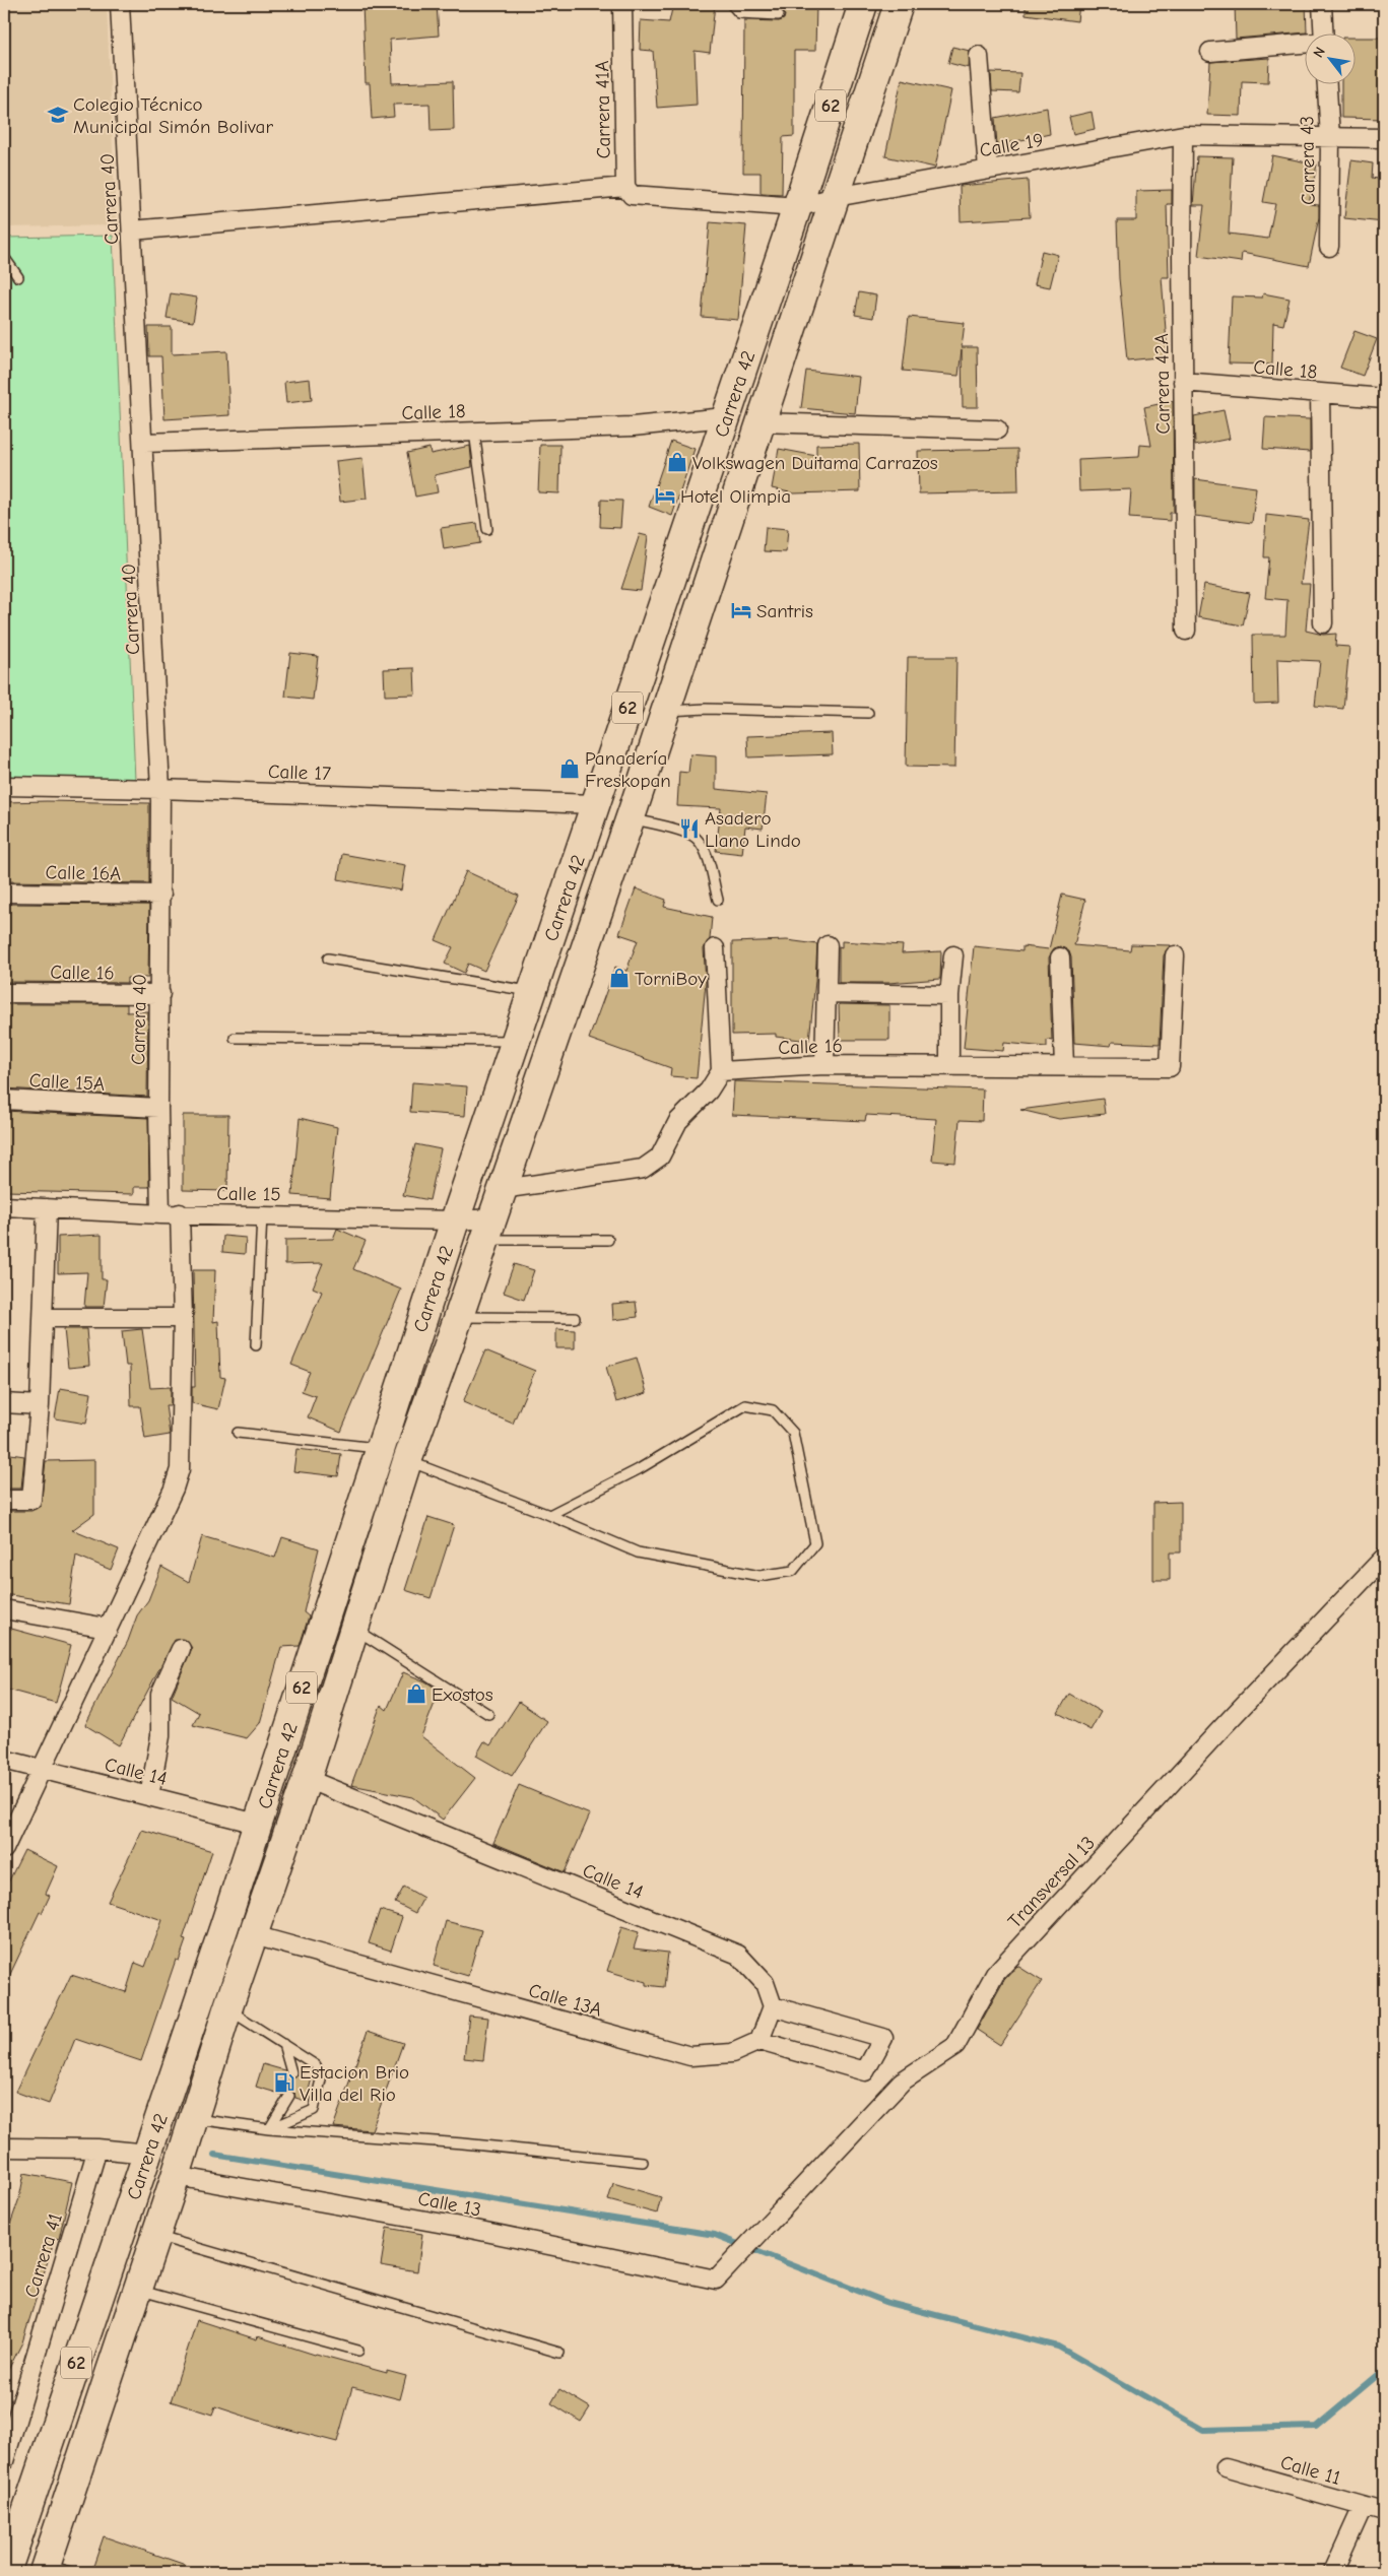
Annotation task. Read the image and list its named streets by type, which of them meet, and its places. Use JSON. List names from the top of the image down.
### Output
{
  "streets": {
    "highway": ["62", "Carrera 42"],
    "street": [
      "Carrera 41A",
      "Calle 19",
      "Carrera 43",
      "Carrera 40",
      "Calle 18",
      "Carrera 42A",
      "Calle 17",
      "Calle 16A",
      "Calle 16",
      "Calle 15A",
      "Calle 15",
      "Calle 14",
      "Transversal 13",
      "Calle 13A",
      "Calle 13",
      "Carrera 41",
      "Calle 11"
    ]
  },
  "crossings": [
    ["Carrera 41A", "Calle 19"],
    ["Calle 19", "Carrera 43"],
    ["Calle 19", "Carrera 42A"],
    ["Calle 19", "Carrera 42"],
    ["Carrera 40", "Calle 18"],
    ["Carrera 40", "Calle 17"],
    ["Carrera 40", "Calle 16A"],
    ["Carrera 40", "Calle 16"],
    ["Carrera 40", "Calle 15A"],
    ["Carrera 40", "Calle 15"],
    ["Calle 18", "Carrera 42A"],
    ["Calle 18", "Carrera 42"],
    ["Carrera 42", "Calle 17"],
    ["Carrera 42", "Calle 15"],
    ["Carrera 42", "Calle 14"],
    ["Carrera 42", "Calle 13A"],
    ["Carrera 42", "Calle 13"],
    ["Transversal 13", "Calle 13"]
  ],
  "places": {
    "school or university": ["Colegio Técnico Municipal Simón Bolivar"],
    "shop": [
      "Volkswagen Duitama Carrazos",
      "Panadería Freskopan",
      "TorniBoy",
      "Exostos"
    ],
    "hotel": ["Hotel Olimpia", "Santris"],
    "restaurant": ["Asadero Llano Lindo"],
    "fuel station": ["Estacion Brio Villa del Rio"]
  },
  "north": "top left"
}
